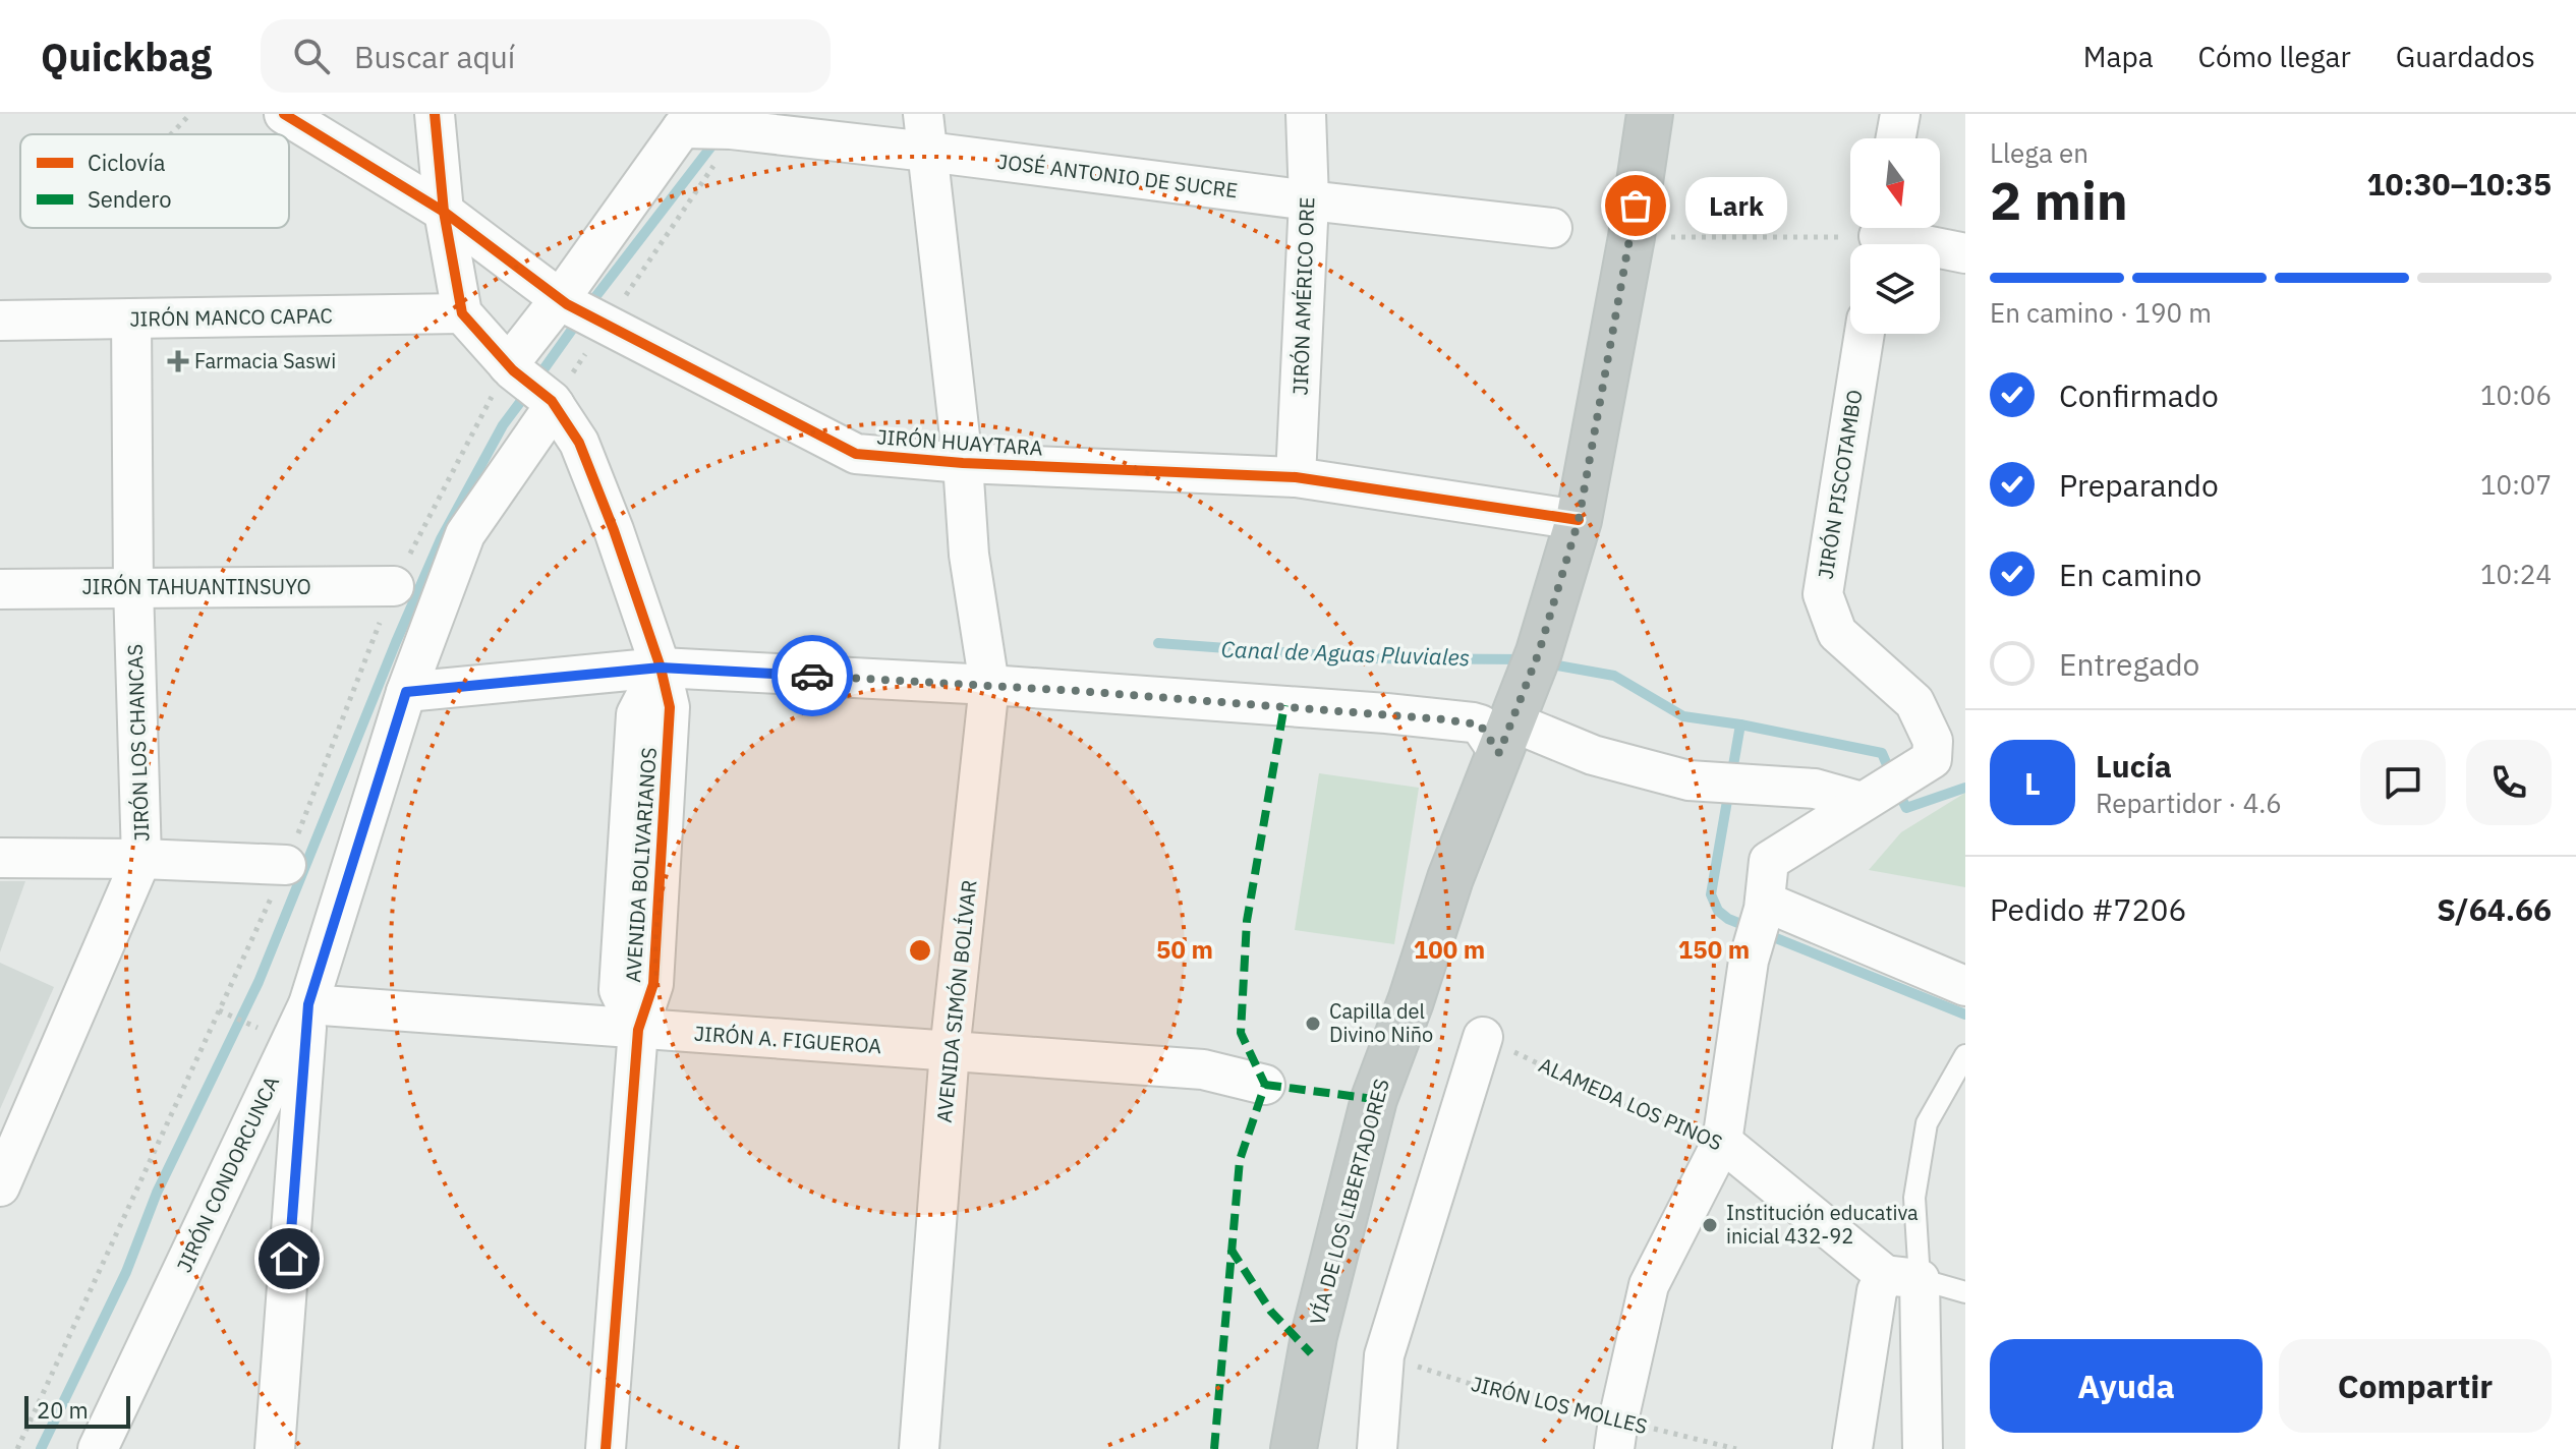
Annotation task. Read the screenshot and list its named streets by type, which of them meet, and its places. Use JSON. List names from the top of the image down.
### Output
{
  "streets": {
    "highway": ["VÍA DE LOS LIBERTADORES"],
    "street": [
      "JOSÉ ANTONIO DE SUCRE",
      "JIRÓN AMÉRICO ORE",
      "JIRÓN MANCO CAPAC",
      "JIRÓN HUAYTARA",
      "JIRÓN PISCOTAMBO",
      "JIRÓN TAHUANTINSUYO",
      "JIRÓN LOS CHANCAS",
      "AVENIDA BOLIVARIANOS",
      "AVENIDA SIMÓN BOLÍVAR",
      "JIRÓN A. FIGUEROA",
      "ALAMEDA LOS PINOS",
      "JIRÓN CONDORCUNCA"
    ],
    "path": ["JIRÓN LOS MOLLES"]
  },
  "crossings": [
    ["JOSÉ ANTONIO DE SUCRE", "JIRÓN AMÉRICO ORE"],
    ["JOSÉ ANTONIO DE SUCRE", "AVENIDA SIMÓN BOLÍVAR"],
    ["JIRÓN AMÉRICO ORE", "JIRÓN HUAYTARA"],
    ["JIRÓN MANCO CAPAC", "JIRÓN LOS CHANCAS"],
    ["JIRÓN MANCO CAPAC", "AVENIDA BOLIVARIANOS"],
    ["JIRÓN HUAYTARA", "AVENIDA SIMÓN BOLÍVAR"],
    ["JIRÓN HUAYTARA", "VÍA DE LOS LIBERTADORES"],
    ["JIRÓN TAHUANTINSUYO", "JIRÓN LOS CHANCAS"],
    ["AVENIDA BOLIVARIANOS", "JIRÓN A. FIGUEROA"],
    ["AVENIDA BOLIVARIANOS", "JIRÓN CONDORCUNCA"],
    ["AVENIDA SIMÓN BOLÍVAR", "JIRÓN A. FIGUEROA"],
    ["JIRÓN A. FIGUEROA", "JIRÓN CONDORCUNCA"]
  ],
  "water": ["Canal de Aguas Pluviales"],
  "places": {
    "other": ["Lark", "Capilla del Divino Niño", "Institución educativa inicial 432-92"],
    "health": ["Farmacia Saswi"]
  },
  "legend": ["Ciclovía", "Sendero"],
  "scale_bar": "20 m",
  "north": "bottom",
  "page": {
    "header": "Quickbag",
    "search": "Buscar aquí",
    "nav": ["Mapa", "Cómo llegar", "Guardados"],
    "heading": ["2 min", "Llega en", "10:30–10:35"],
    "panel": [
      "Lucía",
      "Repartidor · 4.6",
      "Pedido #7206",
      "S/64.66"
    ],
    "bubble": "Lark",
    "bar": "En camino · 190 m",
    "list": [
      ["Confirmado", "10:06"],
      ["Preparando", "10:07"],
      ["En camino", "10:24"],
      "Entregado"
    ],
    "round": "L",
    "buttons": ["Ayuda", "Compartir"],
    "scale": "20 m"
  },
  "rings": ["50 m", "100 m", "150 m"]
}
